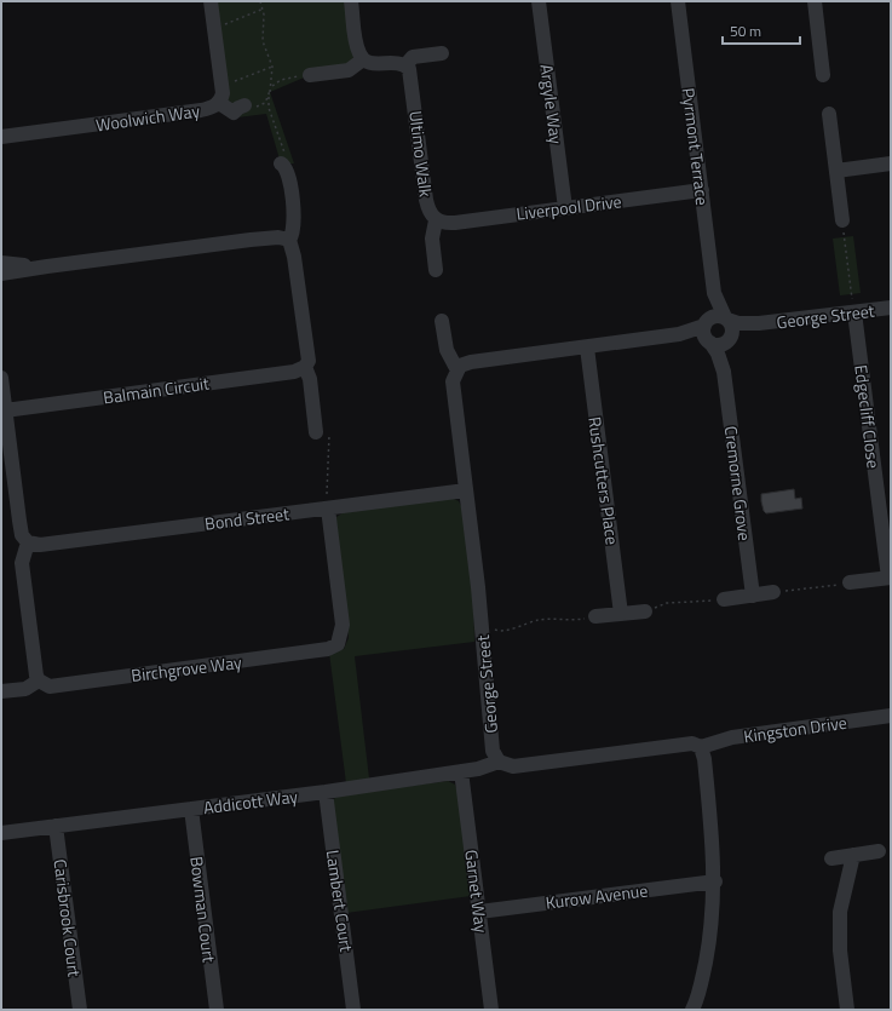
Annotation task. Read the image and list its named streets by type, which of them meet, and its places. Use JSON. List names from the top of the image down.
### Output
{
  "streets": {
    "street": [
      "Argyle Way",
      "Woolwich Way",
      "Pyrmont Terrace",
      "Ultimo Walk",
      "Liverpool Drive",
      "George Street",
      "Balmain Circuit",
      "Edgecliff Close",
      "Rushcutters Place",
      "Cremorne Grove",
      "Bond Street",
      "Birchgrove Way",
      "Kingston Drive",
      "Addicott Way",
      "Garnet Way",
      "Kurow Avenue",
      "Lambert Court",
      "Bowman Court",
      "Carisbrook Court"
    ]
  },
  "crossings": [
    ["Argyle Way", "Liverpool Drive"],
    ["Pyrmont Terrace", "Liverpool Drive"],
    ["Pyrmont Terrace", "George Street"],
    ["Pyrmont Terrace", "Cremorne Grove"],
    ["Ultimo Walk", "Liverpool Drive"],
    ["George Street", "Edgecliff Close"],
    ["George Street", "Cremorne Grove"],
    ["George Street", "Bond Street"],
    ["George Street", "Addicott Way"],
    ["Bond Street", "Birchgrove Way"],
    ["Addicott Way", "Garnet Way"],
    ["Addicott Way", "Lambert Court"],
    ["Addicott Way", "Bowman Court"],
    ["Addicott Way", "Carisbrook Court"],
    ["Garnet Way", "Kurow Avenue"]
  ],
  "scale_bar": "50 m"
}
